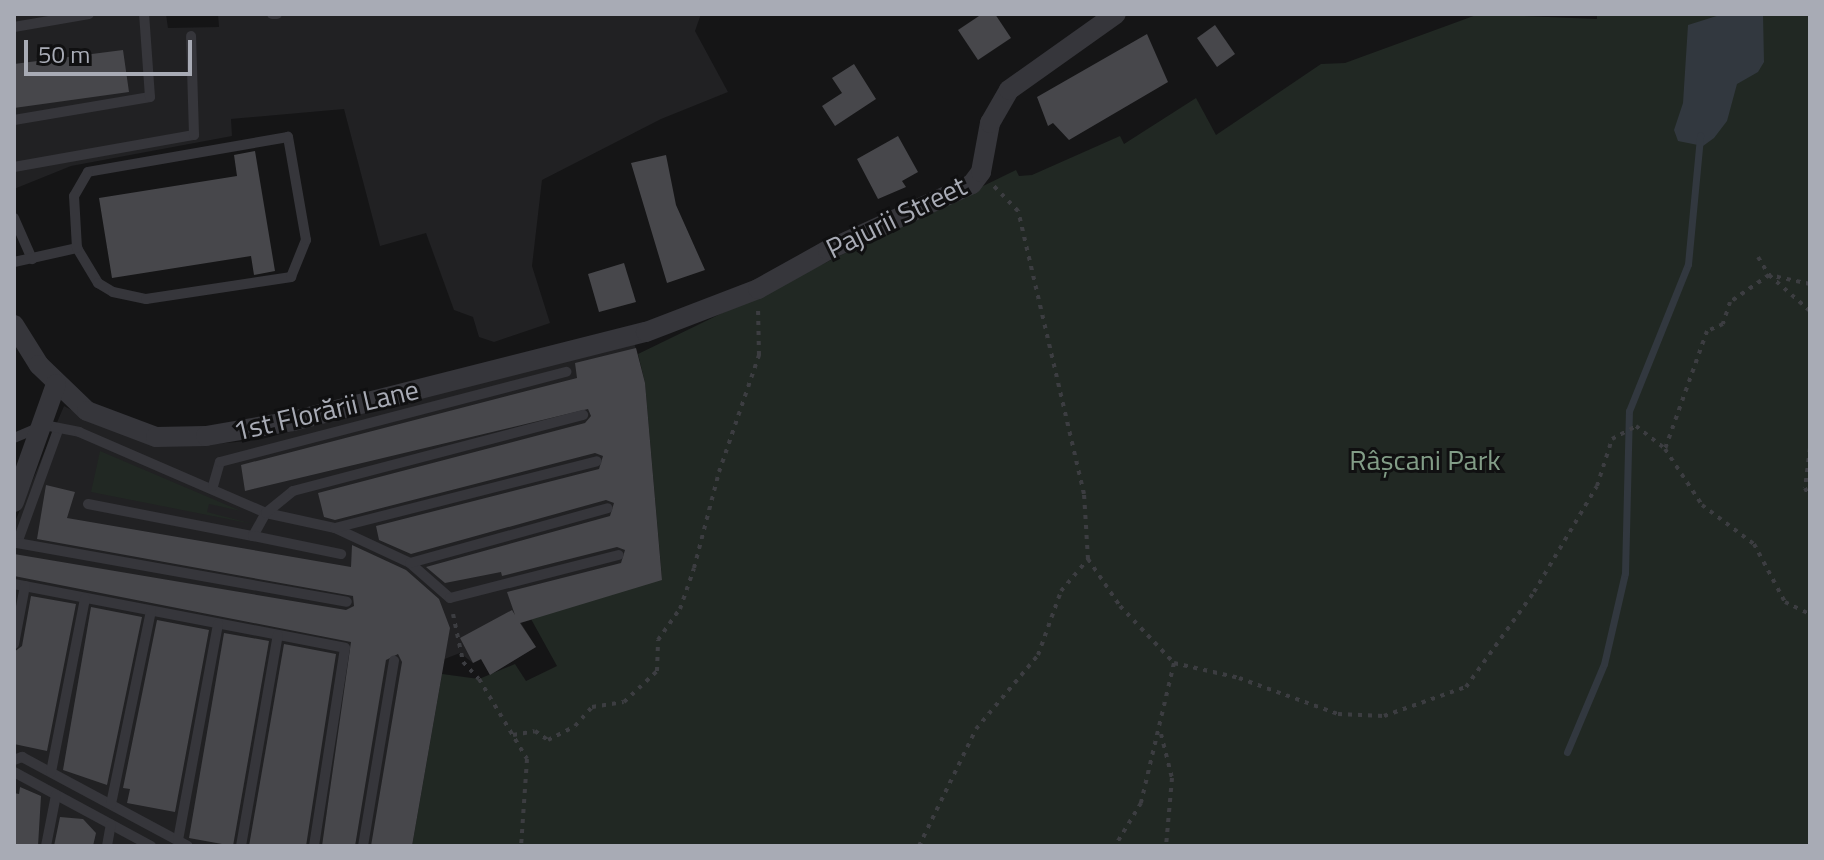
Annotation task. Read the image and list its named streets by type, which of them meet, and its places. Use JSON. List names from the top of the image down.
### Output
{
  "streets": {
    "street": ["Pajurii Street", "1st Florării Lane"]
  },
  "crossings": [
    ["Pajurii Street", "1st Florării Lane"]
  ],
  "parks": ["Râșcani Park"],
  "scale_bar": "50 m"
}
